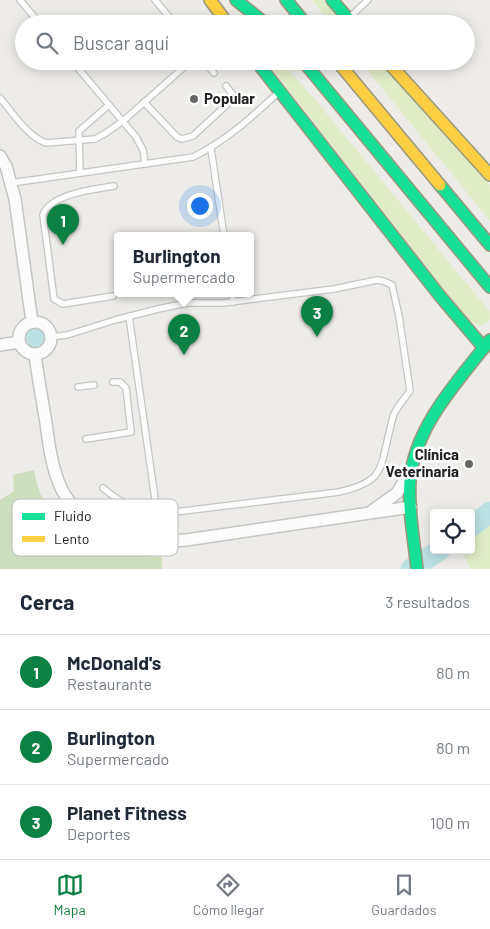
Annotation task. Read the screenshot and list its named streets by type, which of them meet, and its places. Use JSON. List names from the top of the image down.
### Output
{
  "places": ["Popular", "Clínica Veterinaria"],
  "legend": ["Fluido", "Lento"],
  "page": {
    "search": "Buscar aquí",
    "pins": ["1", "3", "2"],
    "popup": ["Burlington", "Supermercado"],
    "heading": ["Cerca", "3 resultados"],
    "list": [
      {
        "mark": "1",
        "name": "McDonald's",
        "note": "Restaurante",
        "value": "80 m"
      },
      {
        "mark": "2",
        "name": "Burlington",
        "note": "Supermercado",
        "value": "80 m"
      },
      {
        "mark": "3",
        "name": "Planet Fitness",
        "note": "Deportes",
        "value": "100 m"
      }
    ],
    "nav": ["Mapa", "Cómo llegar", "Guardados"]
  }
}
